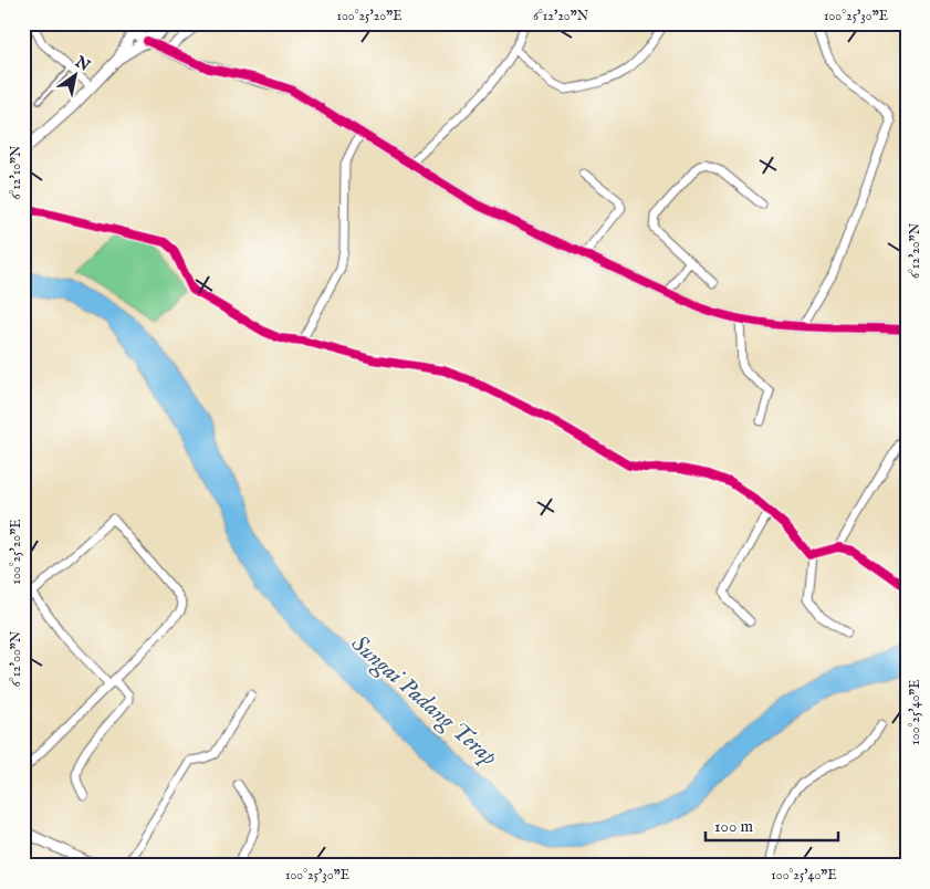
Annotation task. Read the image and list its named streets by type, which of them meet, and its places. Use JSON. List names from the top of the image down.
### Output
{
  "water": ["Sungai Padang Terap"],
  "scale_bar": "100 m",
  "north": "top right",
  "coordinates": [
    "100°25'20\"E",
    "6°12'20\"N",
    "100°25'30\"E",
    "6°12'10\"N",
    "6°12'00\"N",
    "100°25'40\"E"
  ]
}
